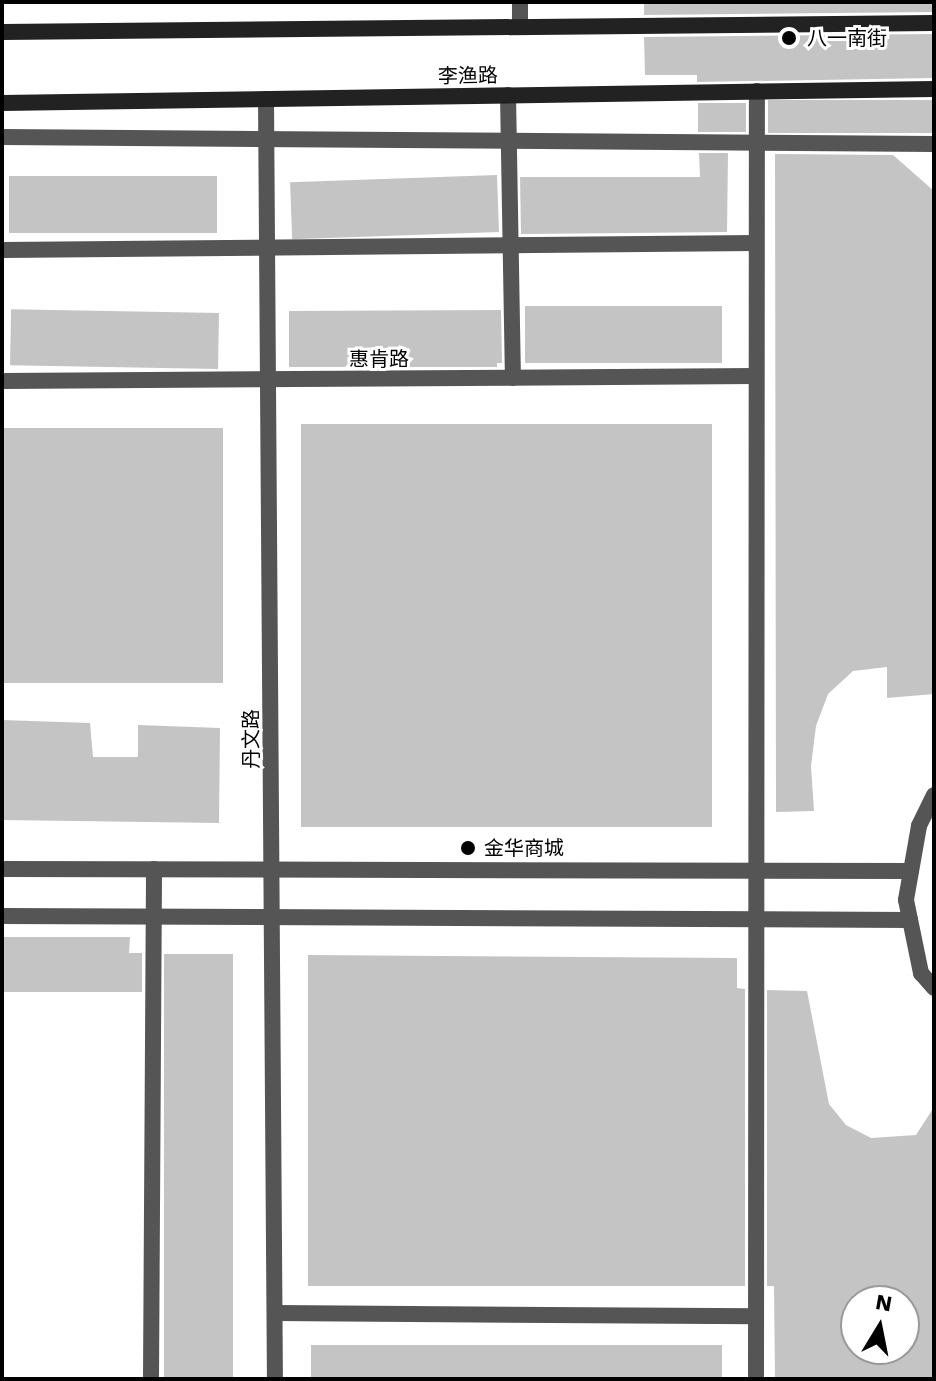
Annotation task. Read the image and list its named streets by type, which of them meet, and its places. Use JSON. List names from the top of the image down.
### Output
{
  "streets": {
    "main road": ["李渔路"],
    "street": ["惠肯路", "丹文路"]
  },
  "crossings": [
    ["李渔路", "丹文路"],
    ["惠肯路", "丹文路"]
  ],
  "places": ["八一南街", "金华商城"],
  "north": "top"
}
